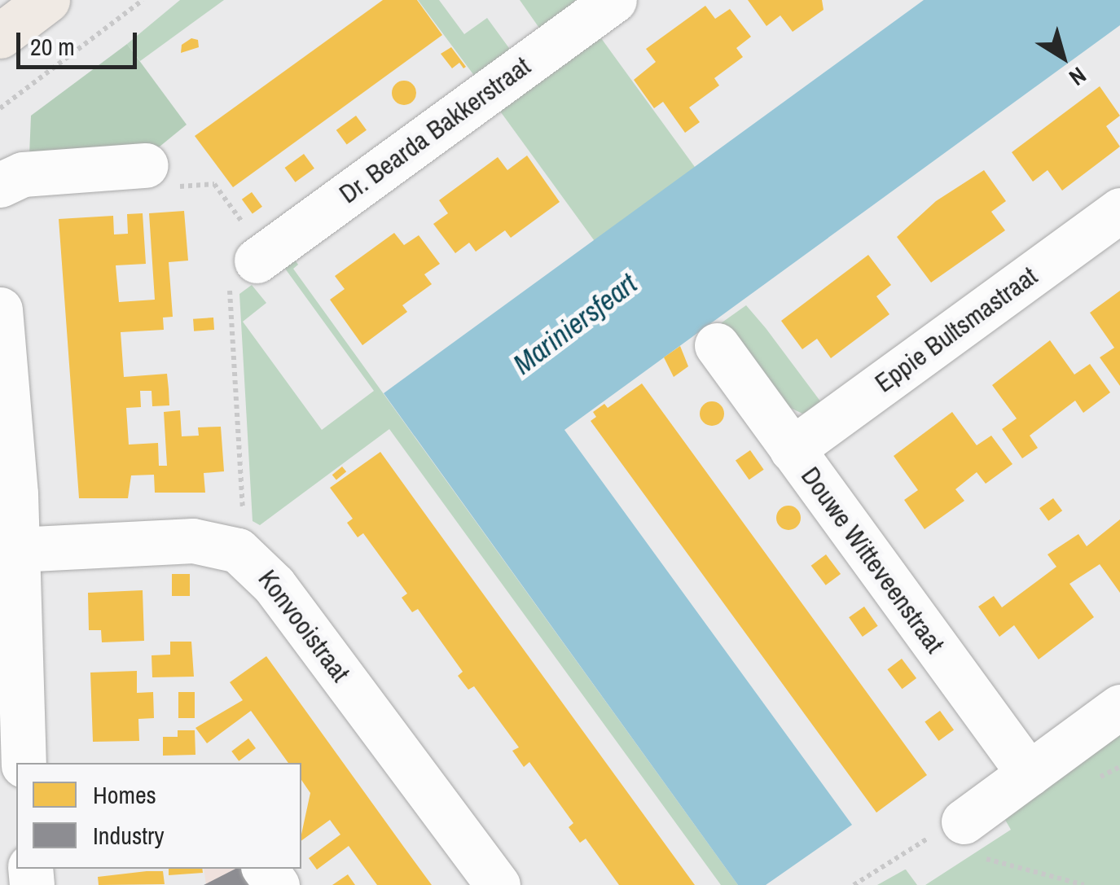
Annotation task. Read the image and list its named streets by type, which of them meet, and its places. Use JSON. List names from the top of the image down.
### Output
{
  "streets": {
    "street": [
      "Dr. Bearda Bakkerstraat",
      "Eppie Bultsmastraat",
      "Douwe Witteveenstraat",
      "Konvooistraat"
    ]
  },
  "crossings": [
    ["Eppie Bultsmastraat", "Douwe Witteveenstraat"]
  ],
  "water": ["Mariniersfeart"],
  "legend": ["Homes", "Industry"],
  "scale_bar": "20 m",
  "north": "bottom right"
}
